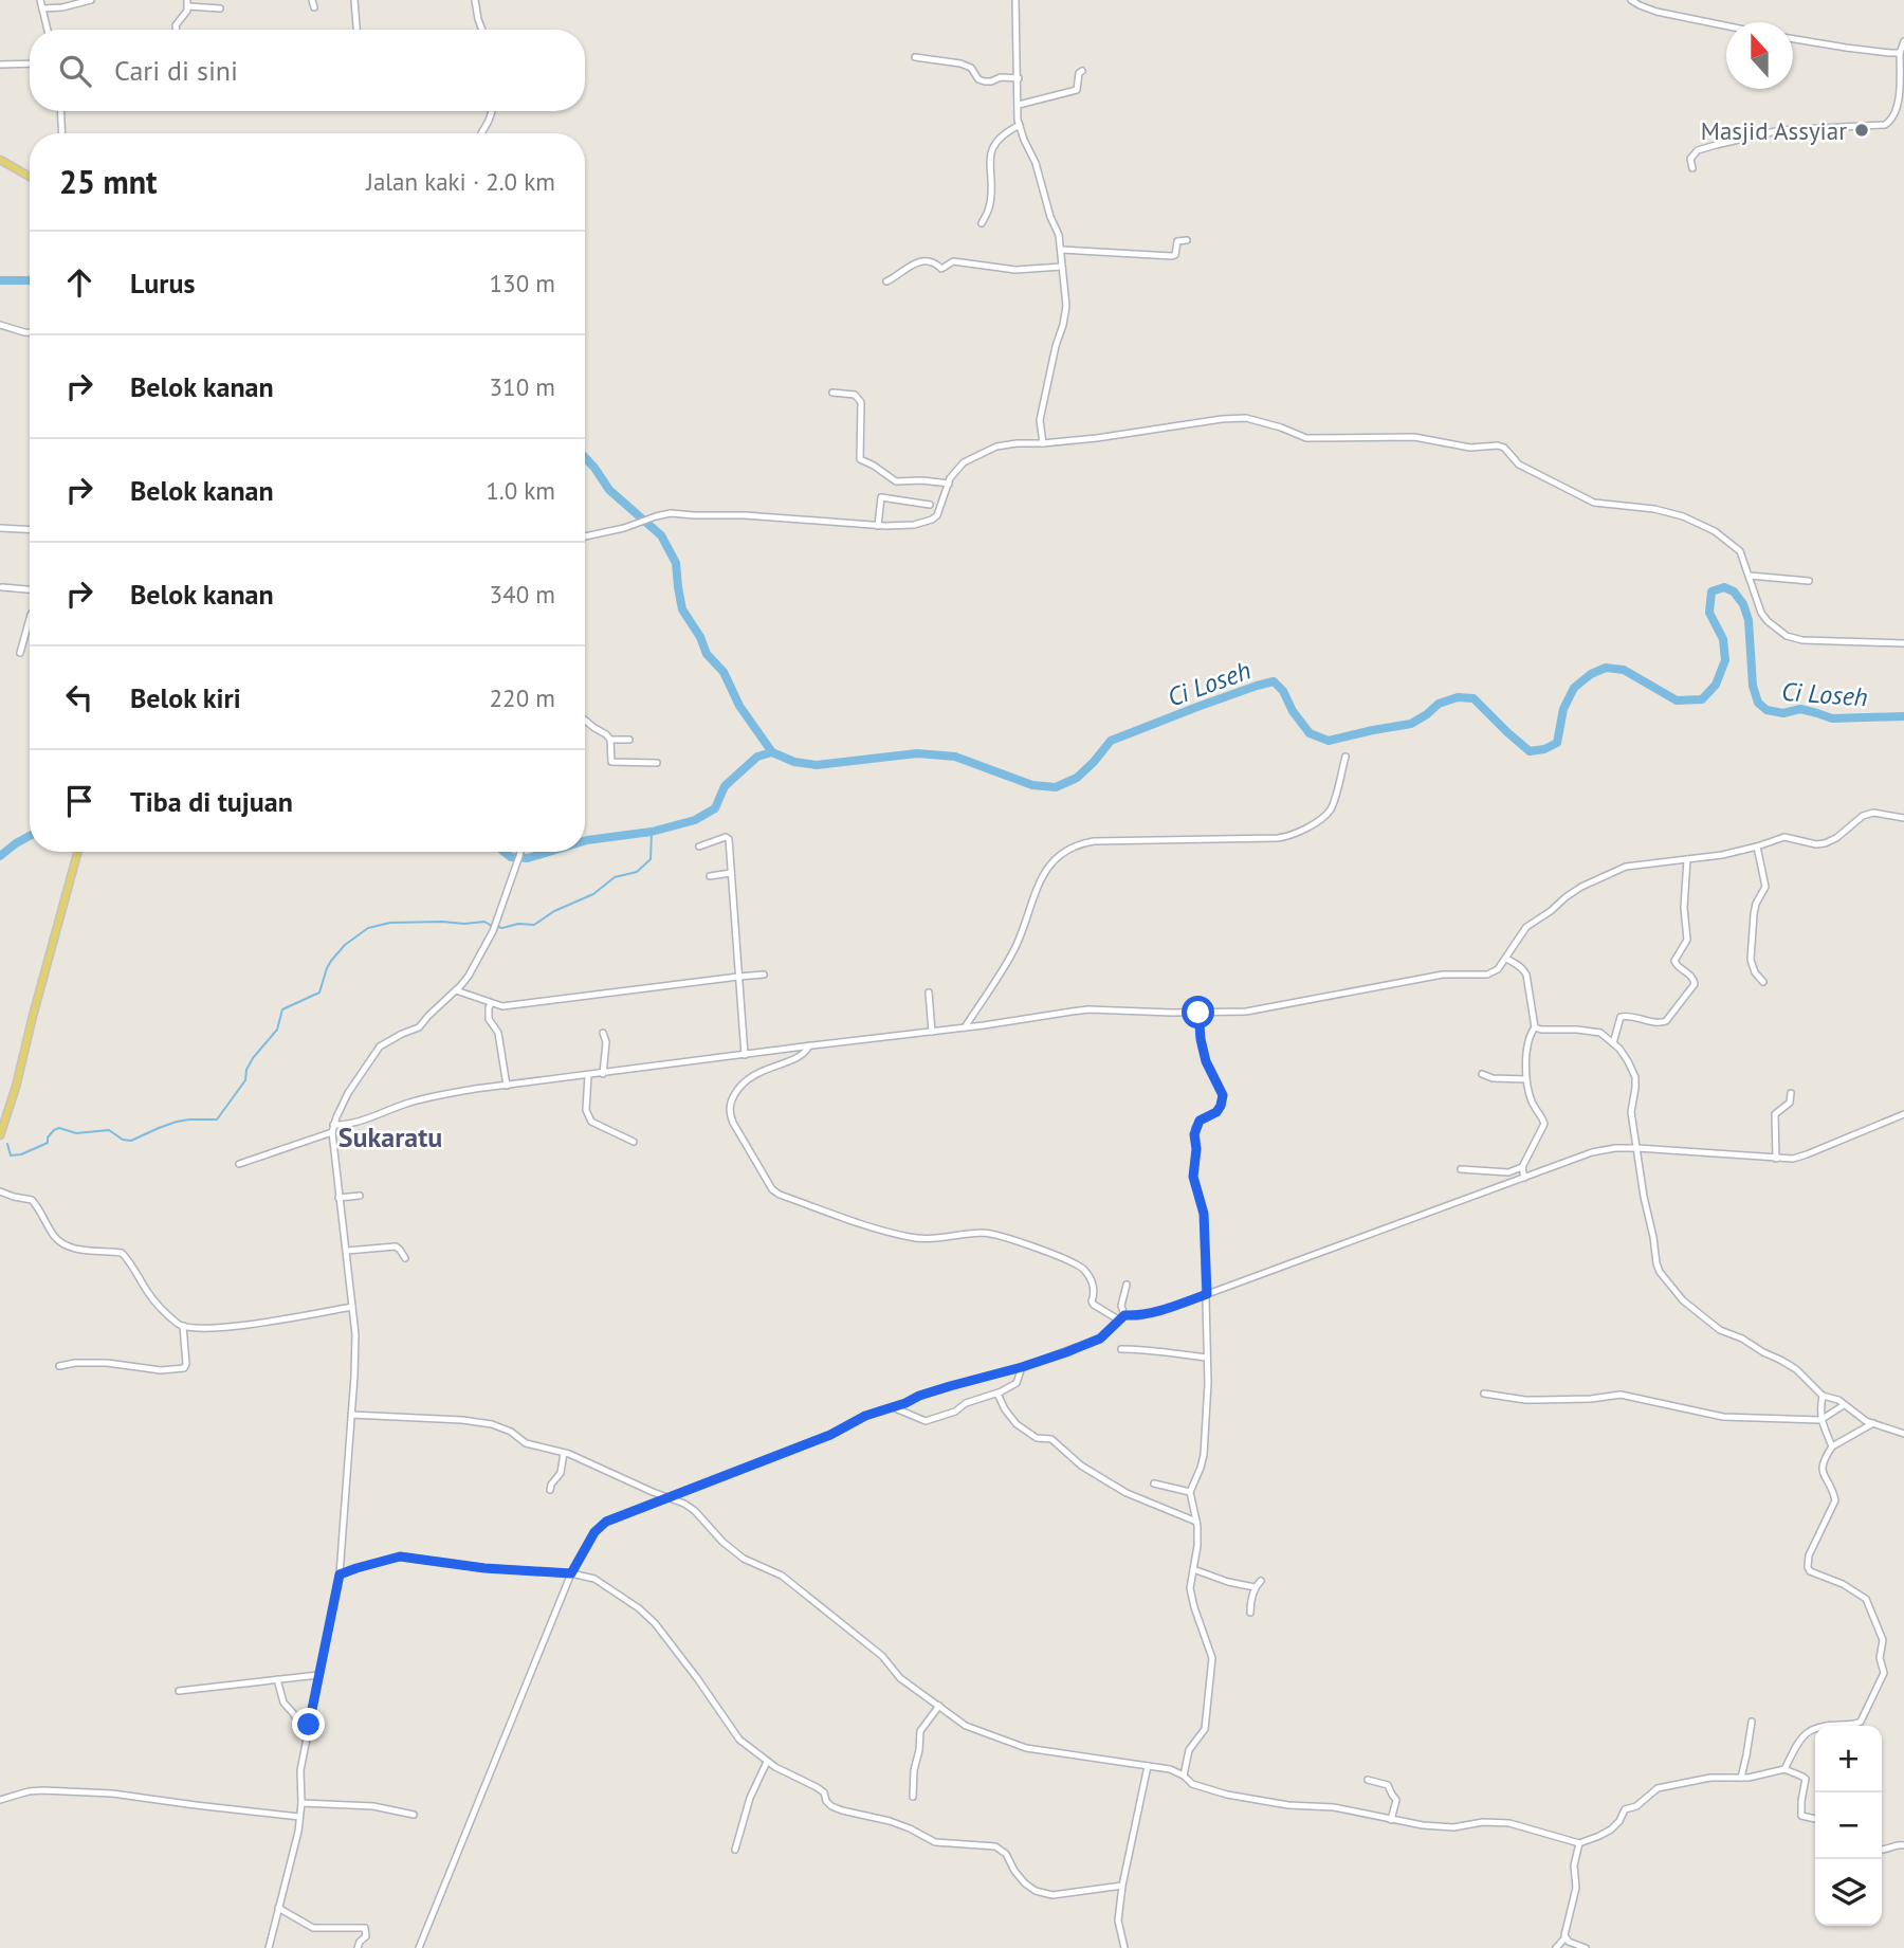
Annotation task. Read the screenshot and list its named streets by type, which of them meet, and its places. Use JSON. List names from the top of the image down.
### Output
{
  "districts": ["Sukaratu"],
  "water": ["Ci Loseh"],
  "places": ["Masjid Assyiar"],
  "north": "top",
  "page": {
    "search": "Cari di sini",
    "heading": ["25 mnt", "Jalan kaki · 2.0 km"],
    "list": [
      ["Lurus", "130 m"],
      ["Belok kanan", "310 m"],
      ["Belok kanan", "1.0 km"],
      ["Belok kanan", "340 m"],
      ["Belok kiri", "220 m"],
      "Tiba di tujuan"
    ],
    "map_buttons": ["+", "−"]
  }
}
